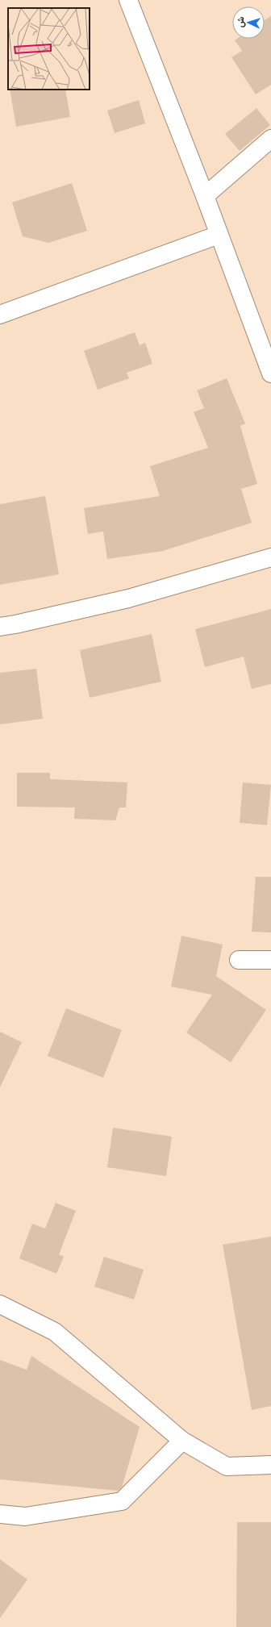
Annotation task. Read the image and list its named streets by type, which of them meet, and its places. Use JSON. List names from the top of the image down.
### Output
{
  "north": "left"
}
